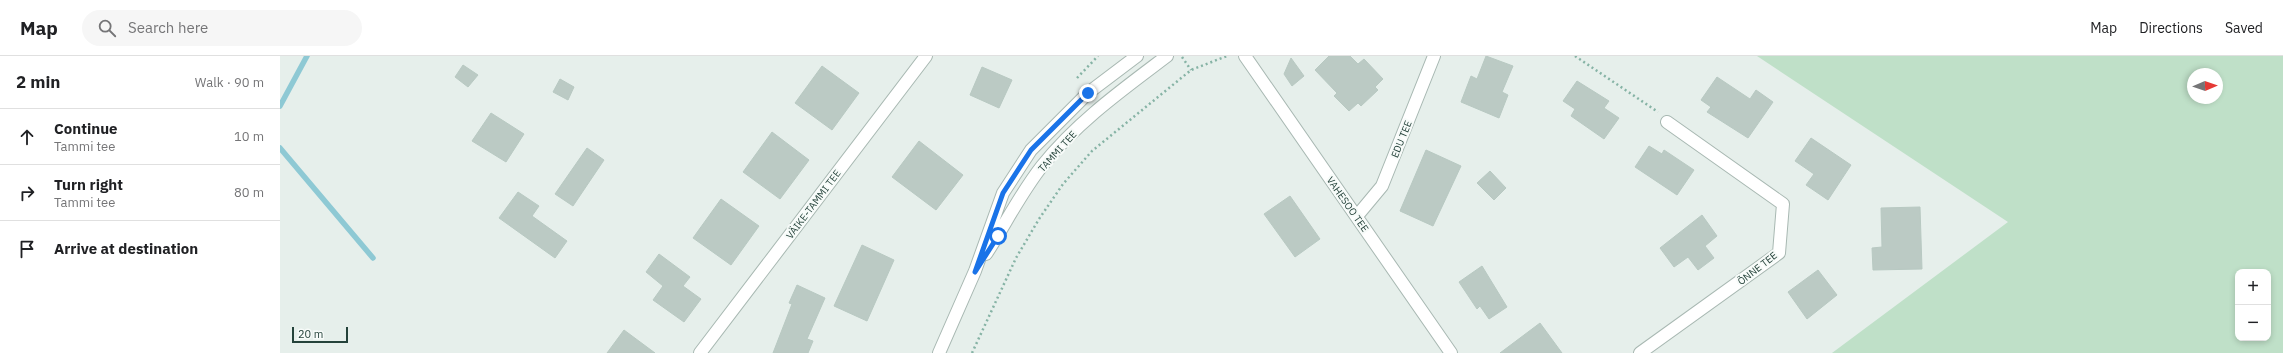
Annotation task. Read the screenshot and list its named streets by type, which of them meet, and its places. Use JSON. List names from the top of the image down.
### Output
{
  "streets": {
    "street": [
      "EDU TEE",
      "TAMMI TEE",
      "VÄIKE-TAMMI TEE",
      "VAHESOO TEE",
      "ÕNNE TEE"
    ]
  },
  "crossings": [
    ["EDU TEE", "VAHESOO TEE"]
  ],
  "scale_bar": "20 m",
  "north": "right",
  "page": {
    "header": "Map",
    "search": "Search here",
    "nav": ["Map", "Directions", "Saved"],
    "heading": ["2 min", "Walk · 90 m"],
    "list": [
      ["Continue", "Tammi tee", "10 m"],
      ["Turn right", "Tammi tee", "80 m"],
      "Arrive at destination"
    ],
    "map_buttons": ["+", "−"],
    "scale": "20 m"
  }
}
